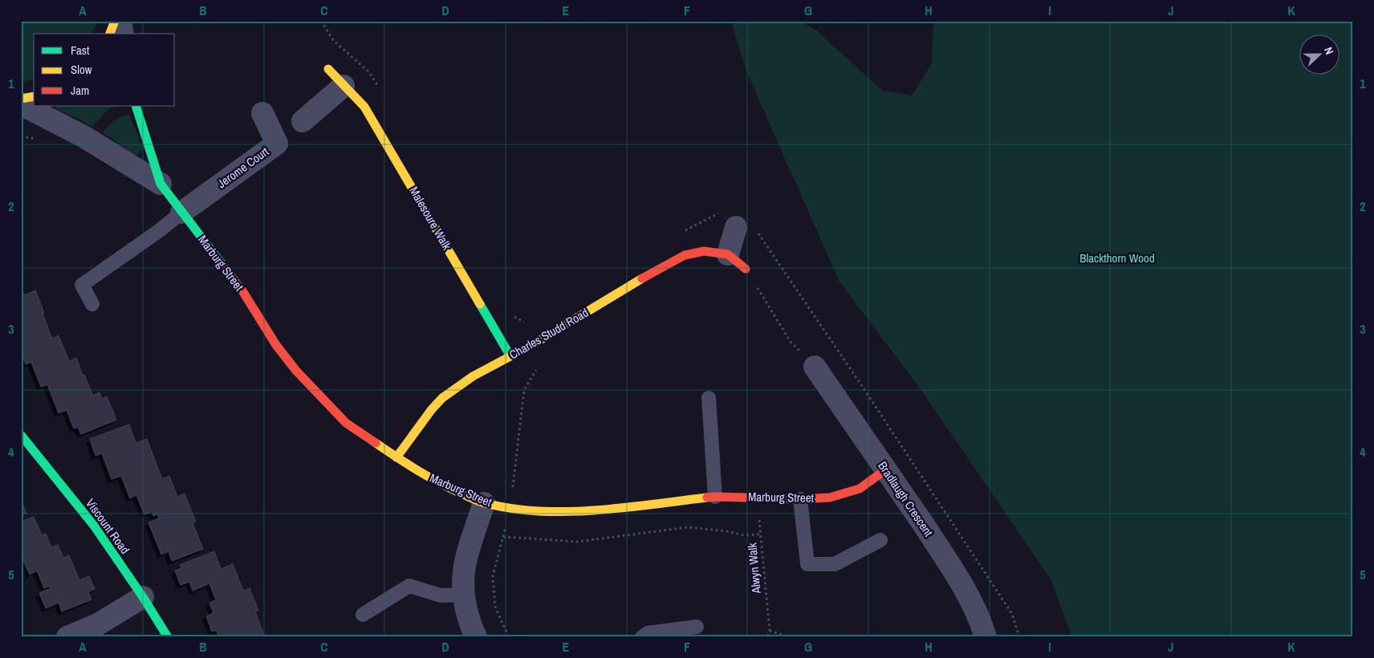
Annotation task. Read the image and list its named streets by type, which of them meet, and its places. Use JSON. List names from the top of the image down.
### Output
{
  "streets": {
    "street": [
      "Jerome Court",
      "Malesoure Walk",
      "Marburg Street",
      "Charles Studd Road",
      "Bradlaugh Crescent",
      "Viscount Road"
    ],
    "path": ["Alwyn Walk"]
  },
  "crossings": [
    ["Jerome Court", "Marburg Street"],
    ["Malesoure Walk", "Charles Studd Road"],
    ["Marburg Street", "Charles Studd Road"],
    ["Marburg Street", "Bradlaugh Crescent"],
    ["Marburg Street", "Alwyn Walk"]
  ],
  "parks": ["Blackthorn Wood"],
  "legend": ["Fast", "Slow", "Jam"],
  "north": "right",
  "grid": {
    "columns": [
      "A",
      "B",
      "C",
      "D",
      "E",
      "F",
      "G",
      "H",
      "I",
      "J",
      "K"
    ],
    "rows": [
      "1",
      "2",
      "3",
      "4",
      "5"
    ]
  }
}
